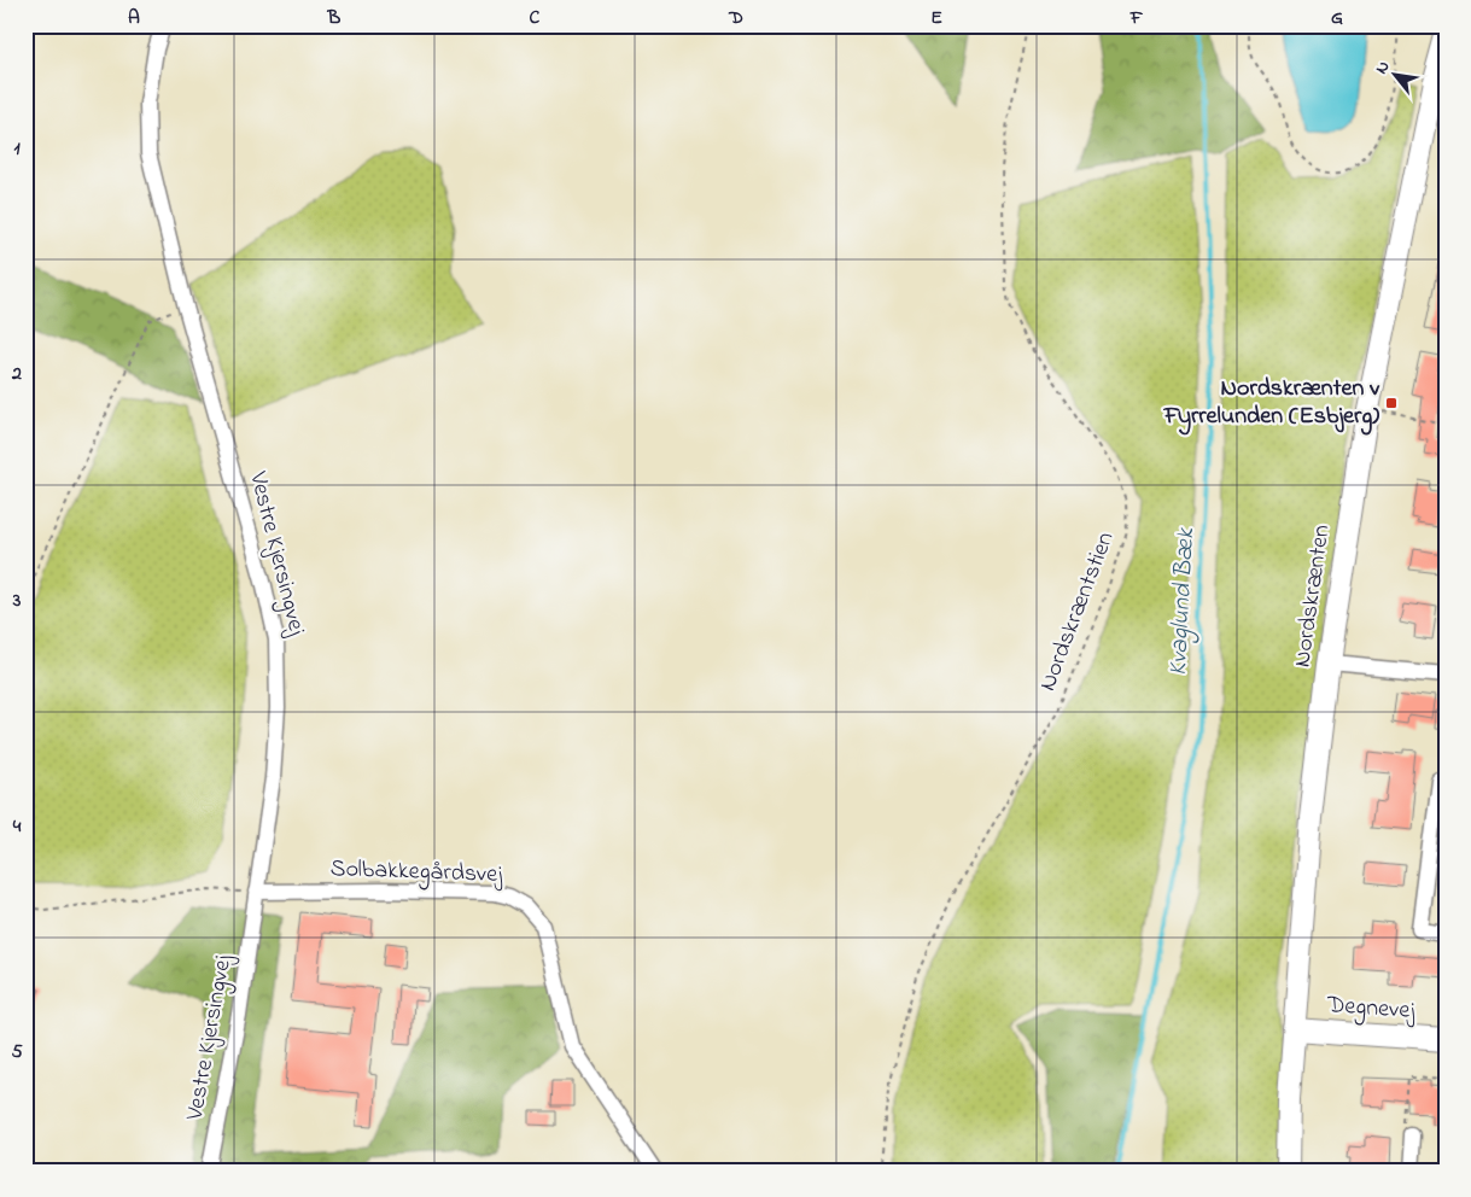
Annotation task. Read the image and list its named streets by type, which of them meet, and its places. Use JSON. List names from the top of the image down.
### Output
{
  "streets": {
    "street": [
      "Vestre Kjersingvej",
      "Nordskrænten",
      "Solbakkegårdsvej",
      "Degnevej"
    ],
    "path": ["Nordskræntstien"]
  },
  "crossings": [
    ["Vestre Kjersingvej", "Solbakkegårdsvej"],
    ["Nordskrænten", "Degnevej"]
  ],
  "water": ["Kvaglund Bæk"],
  "places": {
    "transit": ["Nordskrænten v Fyrrelunden (Esbjerg)"]
  },
  "north": "top left",
  "grid": {
    "columns": [
      "A",
      "B",
      "C",
      "D",
      "E",
      "F",
      "G"
    ],
    "rows": [
      "1",
      "2",
      "3",
      "4",
      "5"
    ]
  }
}
